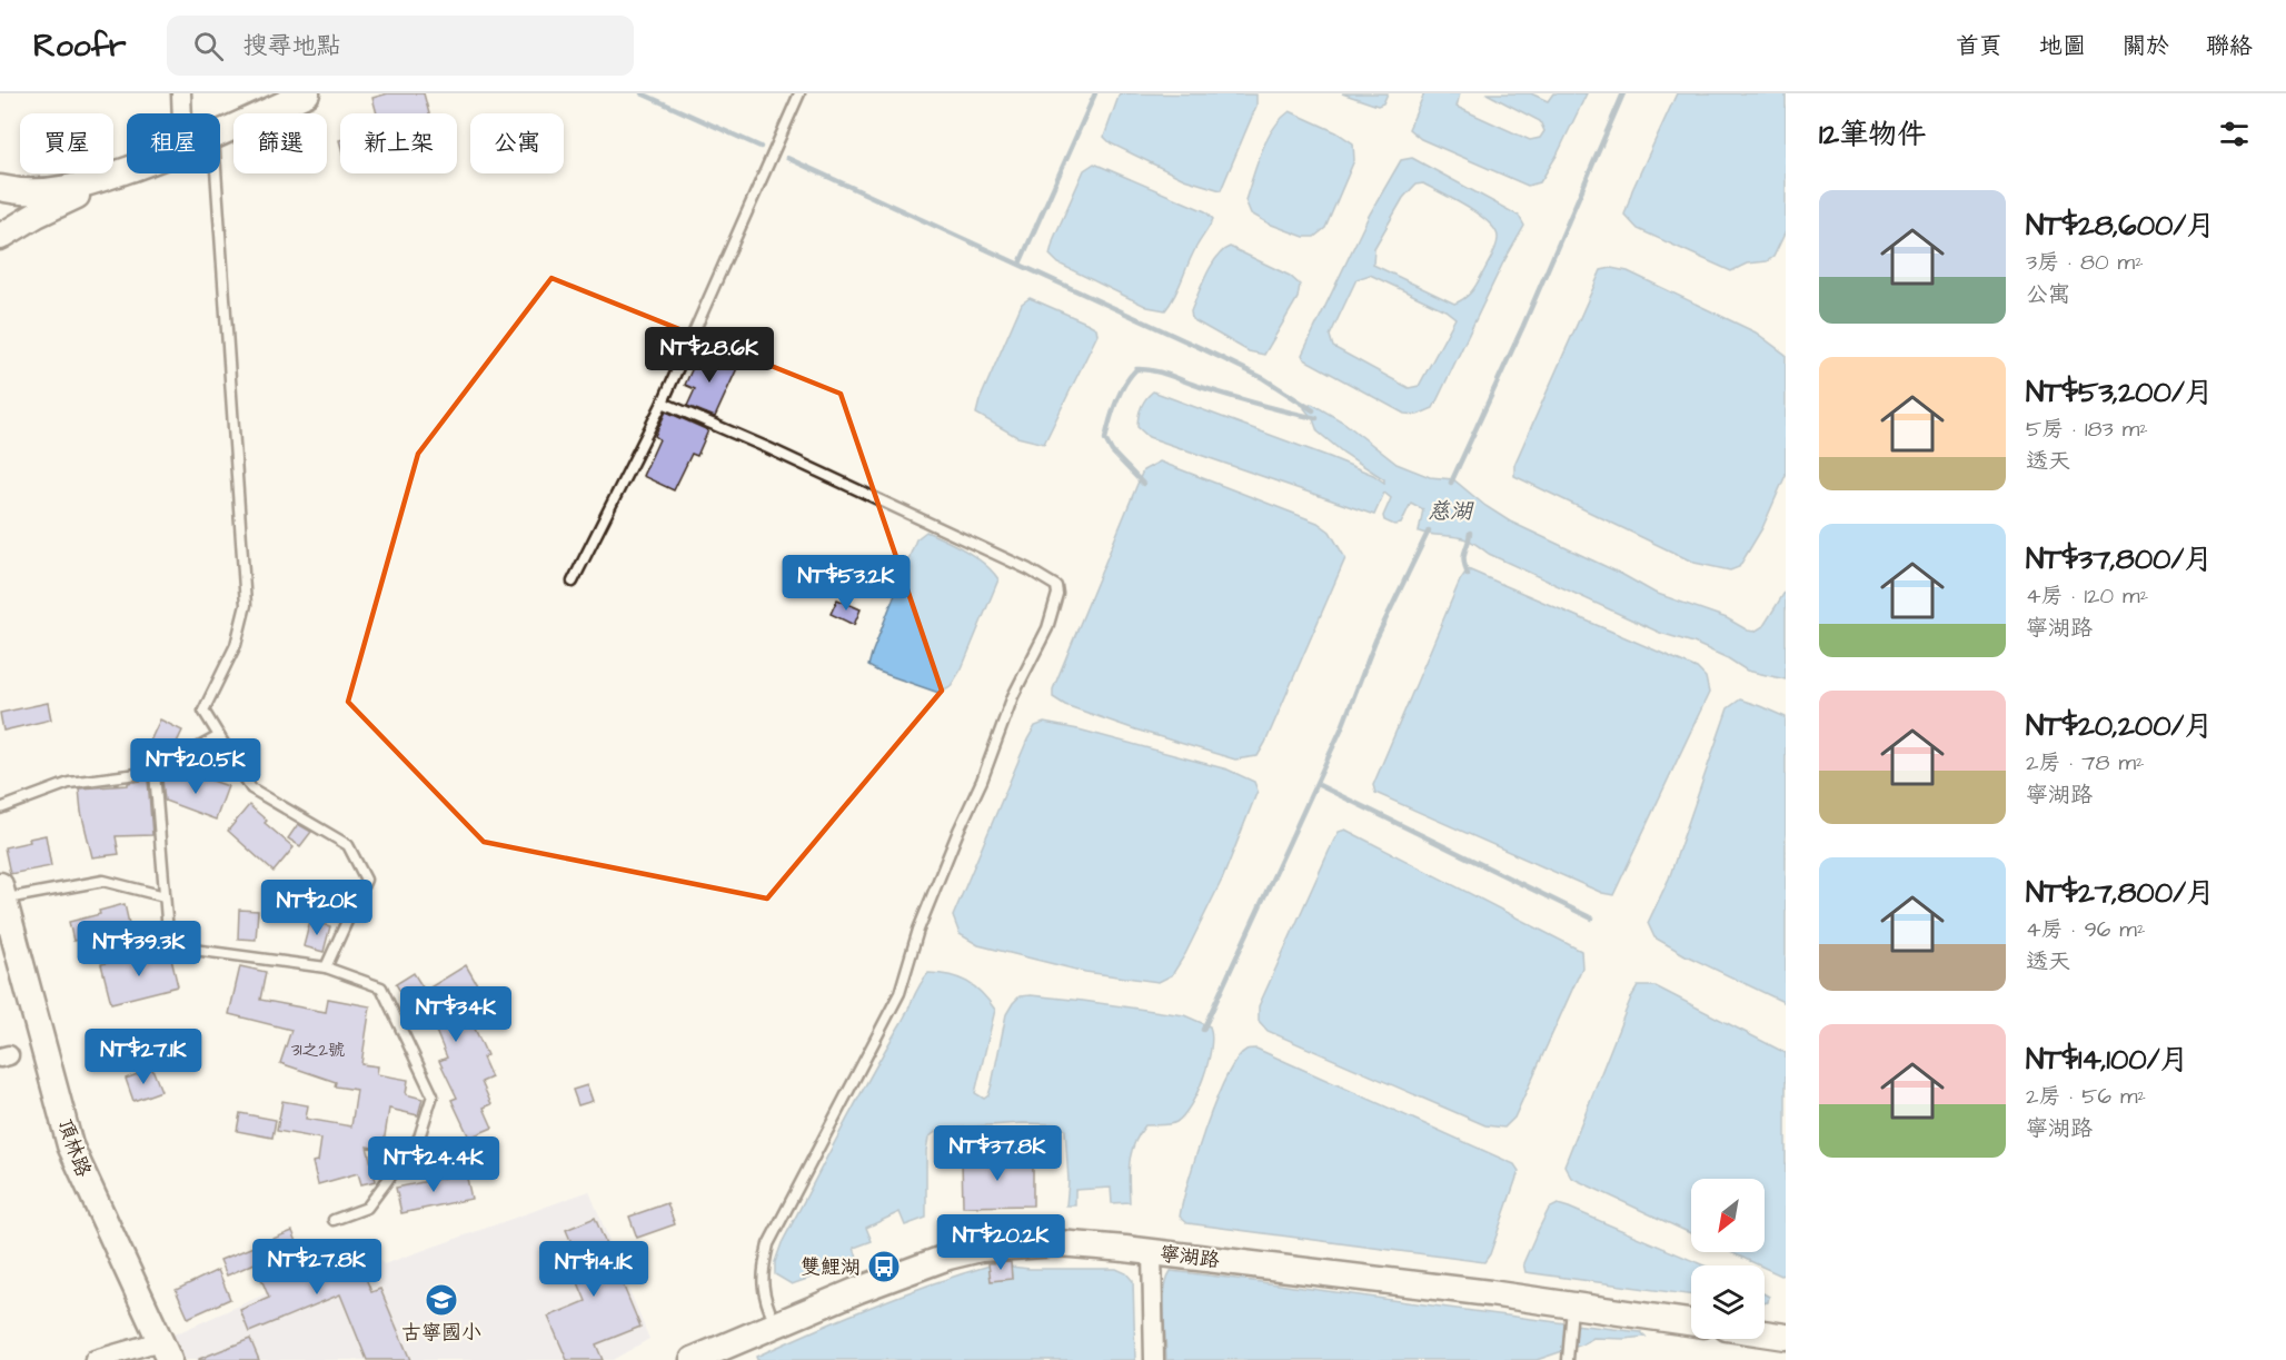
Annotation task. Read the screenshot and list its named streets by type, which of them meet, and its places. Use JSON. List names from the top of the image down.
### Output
{
  "streets": {
    "main road": ["頂林路", "寧湖路"]
  },
  "water": ["慈湖"],
  "places": {
    "bus stop": ["雙鯉湖"],
    "school or university": ["古寧國小"]
  },
  "house_numbers": ["31之2號"],
  "north": "bottom left",
  "page": {
    "header": "Roofr",
    "search": "搜尋地點",
    "nav": [
      "首頁",
      "地圖",
      "關於",
      "聯絡"
    ],
    "heading": "12筆物件",
    "chip": [
      "買屋",
      "租屋",
      "篩選",
      "新上架",
      "公寓"
    ],
    "list": [
      {
        "name": "NT$28,600/月",
        "note": "3房 · 80 m² · 公寓"
      },
      {
        "name": "NT$53,200/月",
        "note": "5房 · 183 m² · 透天"
      },
      {
        "name": "NT$37,800/月",
        "note": "4房 · 120 m² · 寧湖路"
      },
      {
        "name": "NT$20,200/月",
        "note": "2房 · 78 m² · 寧湖路"
      },
      {
        "name": "NT$27,800/月",
        "note": "4房 · 96 m² · 透天"
      },
      {
        "name": "NT$14,100/月",
        "note": "2房 · 56 m² · 寧湖路"
      }
    ],
    "price": [
      "NT$28.6K",
      "NT$53.2K",
      "NT$20.5K",
      "NT$20K",
      "NT$39.3K",
      "NT$34K",
      "NT$27.1K",
      "NT$37.8K",
      "NT$24.4K",
      "NT$20.2K",
      "NT$27.8K",
      "NT$14.1K"
    ]
  }
}
